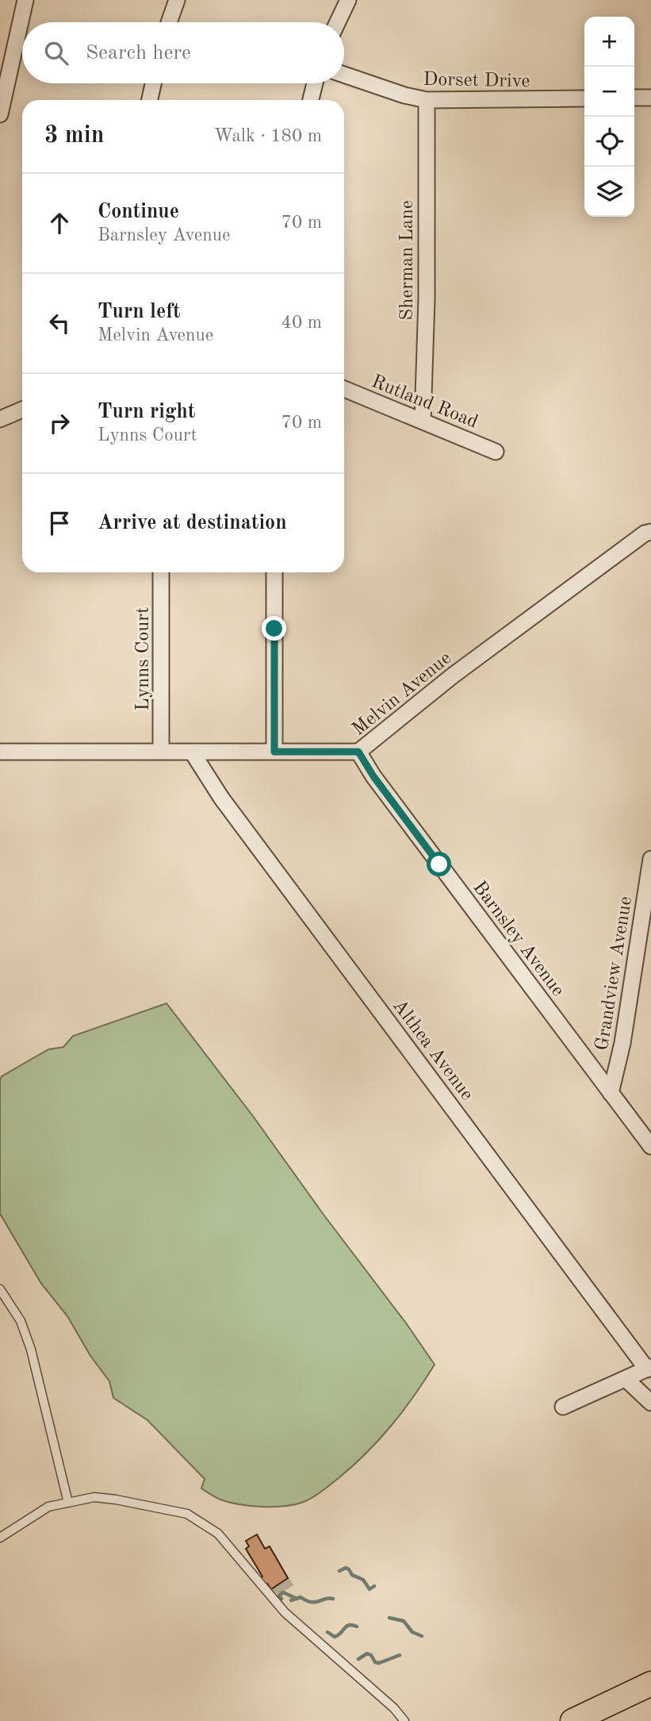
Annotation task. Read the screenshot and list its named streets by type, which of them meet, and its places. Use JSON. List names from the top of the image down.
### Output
{
  "streets": {
    "street": [
      "Dorset Drive",
      "Sherman Lane",
      "Rutland Road",
      "Lynns Court",
      "Melvin Avenue",
      "Barnsley Avenue",
      "Grandview Avenue",
      "Althea Avenue"
    ]
  },
  "crossings": [
    ["Dorset Drive", "Sherman Lane"],
    ["Sherman Lane", "Rutland Road"],
    ["Lynns Court", "Melvin Avenue"],
    ["Melvin Avenue", "Barnsley Avenue"],
    ["Melvin Avenue", "Althea Avenue"],
    ["Barnsley Avenue", "Grandview Avenue"]
  ],
  "page": {
    "map_buttons": ["+", "−"],
    "search": "Search here",
    "heading": ["3 min", "Walk · 180 m"],
    "list": [
      ["Continue", "Barnsley Avenue", "70 m"],
      ["Turn left", "Melvin Avenue", "40 m"],
      ["Turn right", "Lynns Court", "70 m"],
      "Arrive at destination"
    ]
  }
}
